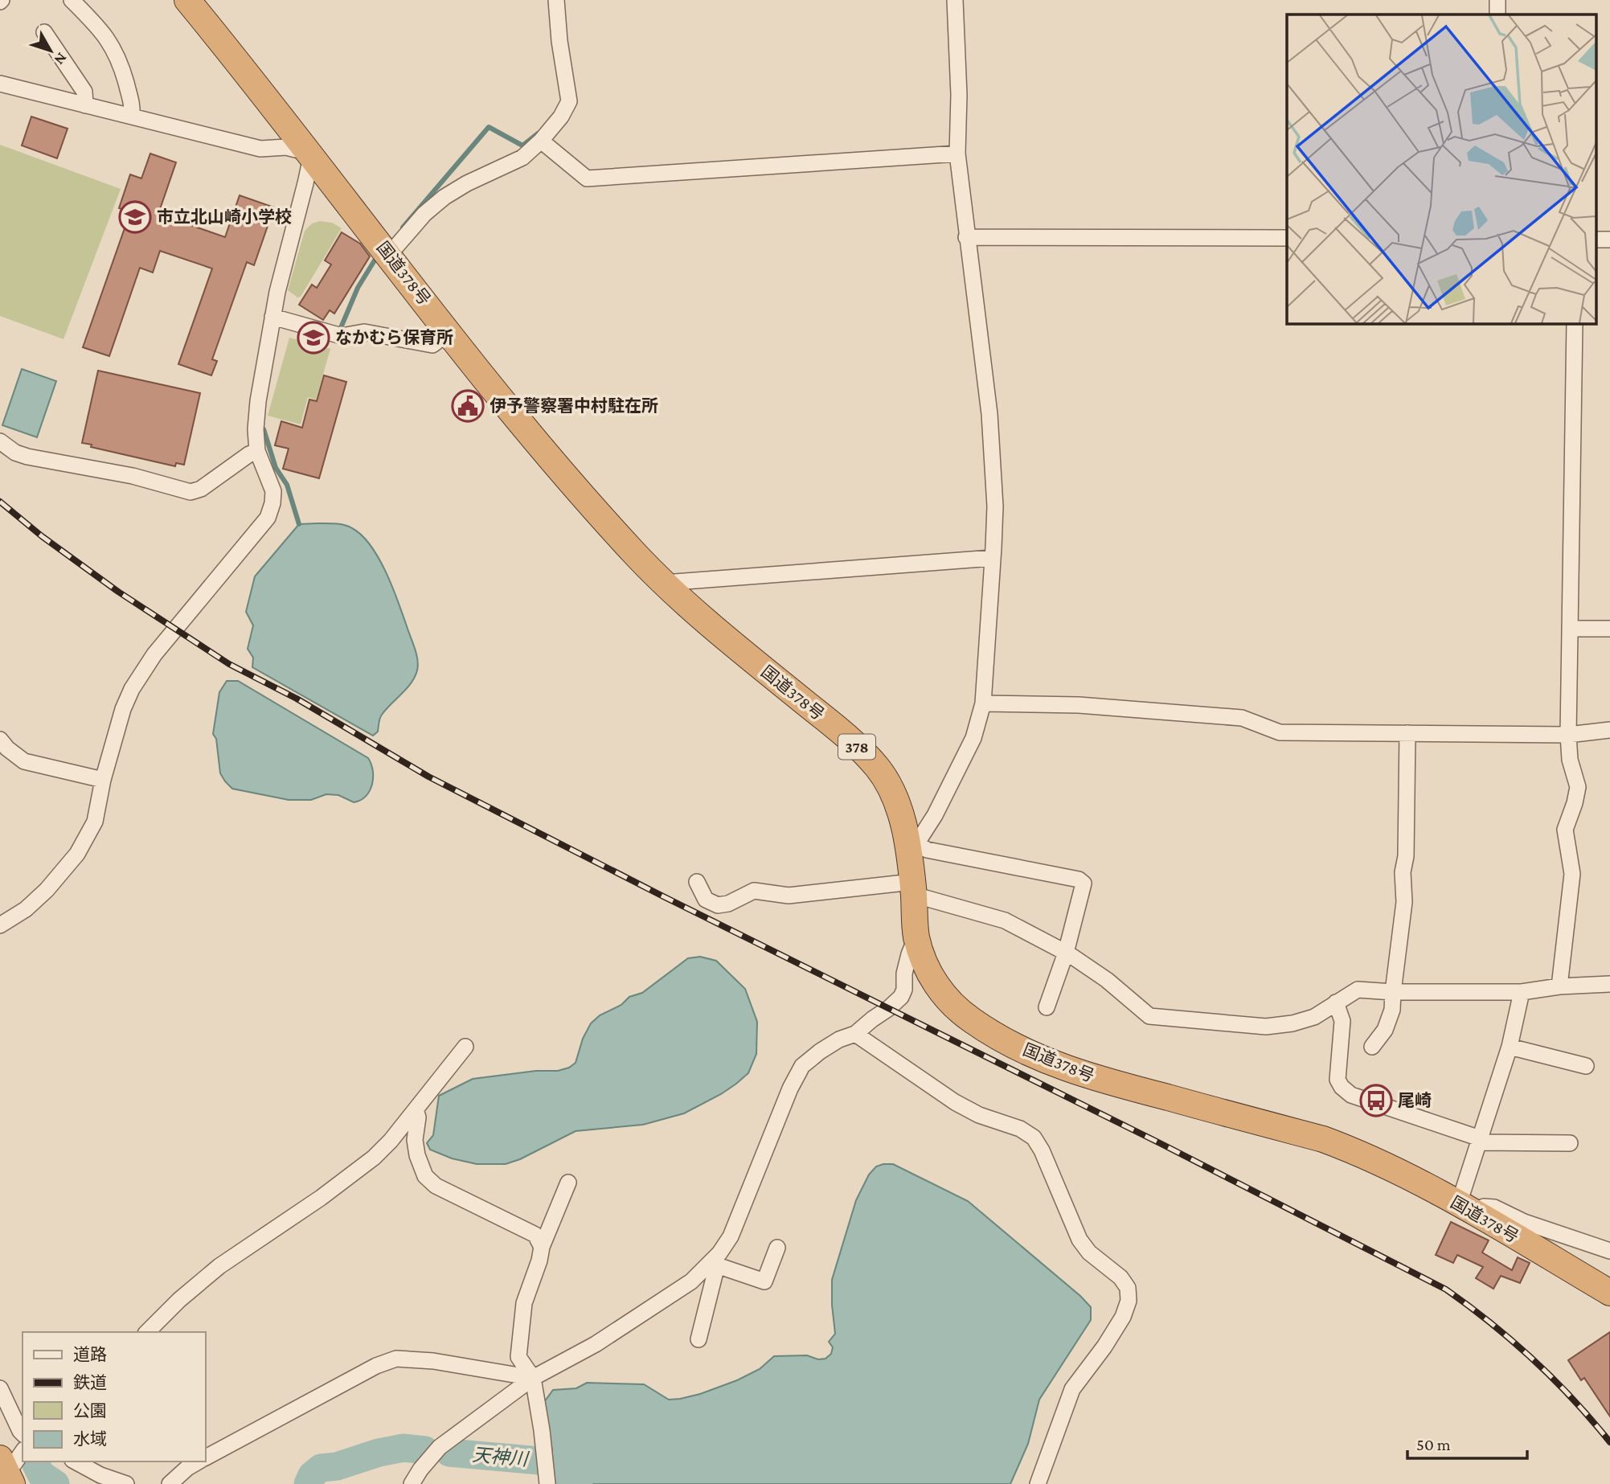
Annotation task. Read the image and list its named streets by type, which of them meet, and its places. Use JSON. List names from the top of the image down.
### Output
{
  "streets": {
    "highway": ["国道378号", "378"]
  },
  "water": ["天神川"],
  "places": {
    "school or university": ["市立北山崎小学校", "なかむら保育所"],
    "public building": ["伊予警察署中村駐在所"],
    "bus stop": ["尾崎"]
  },
  "legend": [
    "道路",
    "鉄道",
    "公園",
    "水域"
  ],
  "scale_bar": "50 m",
  "north": "bottom right"
}
